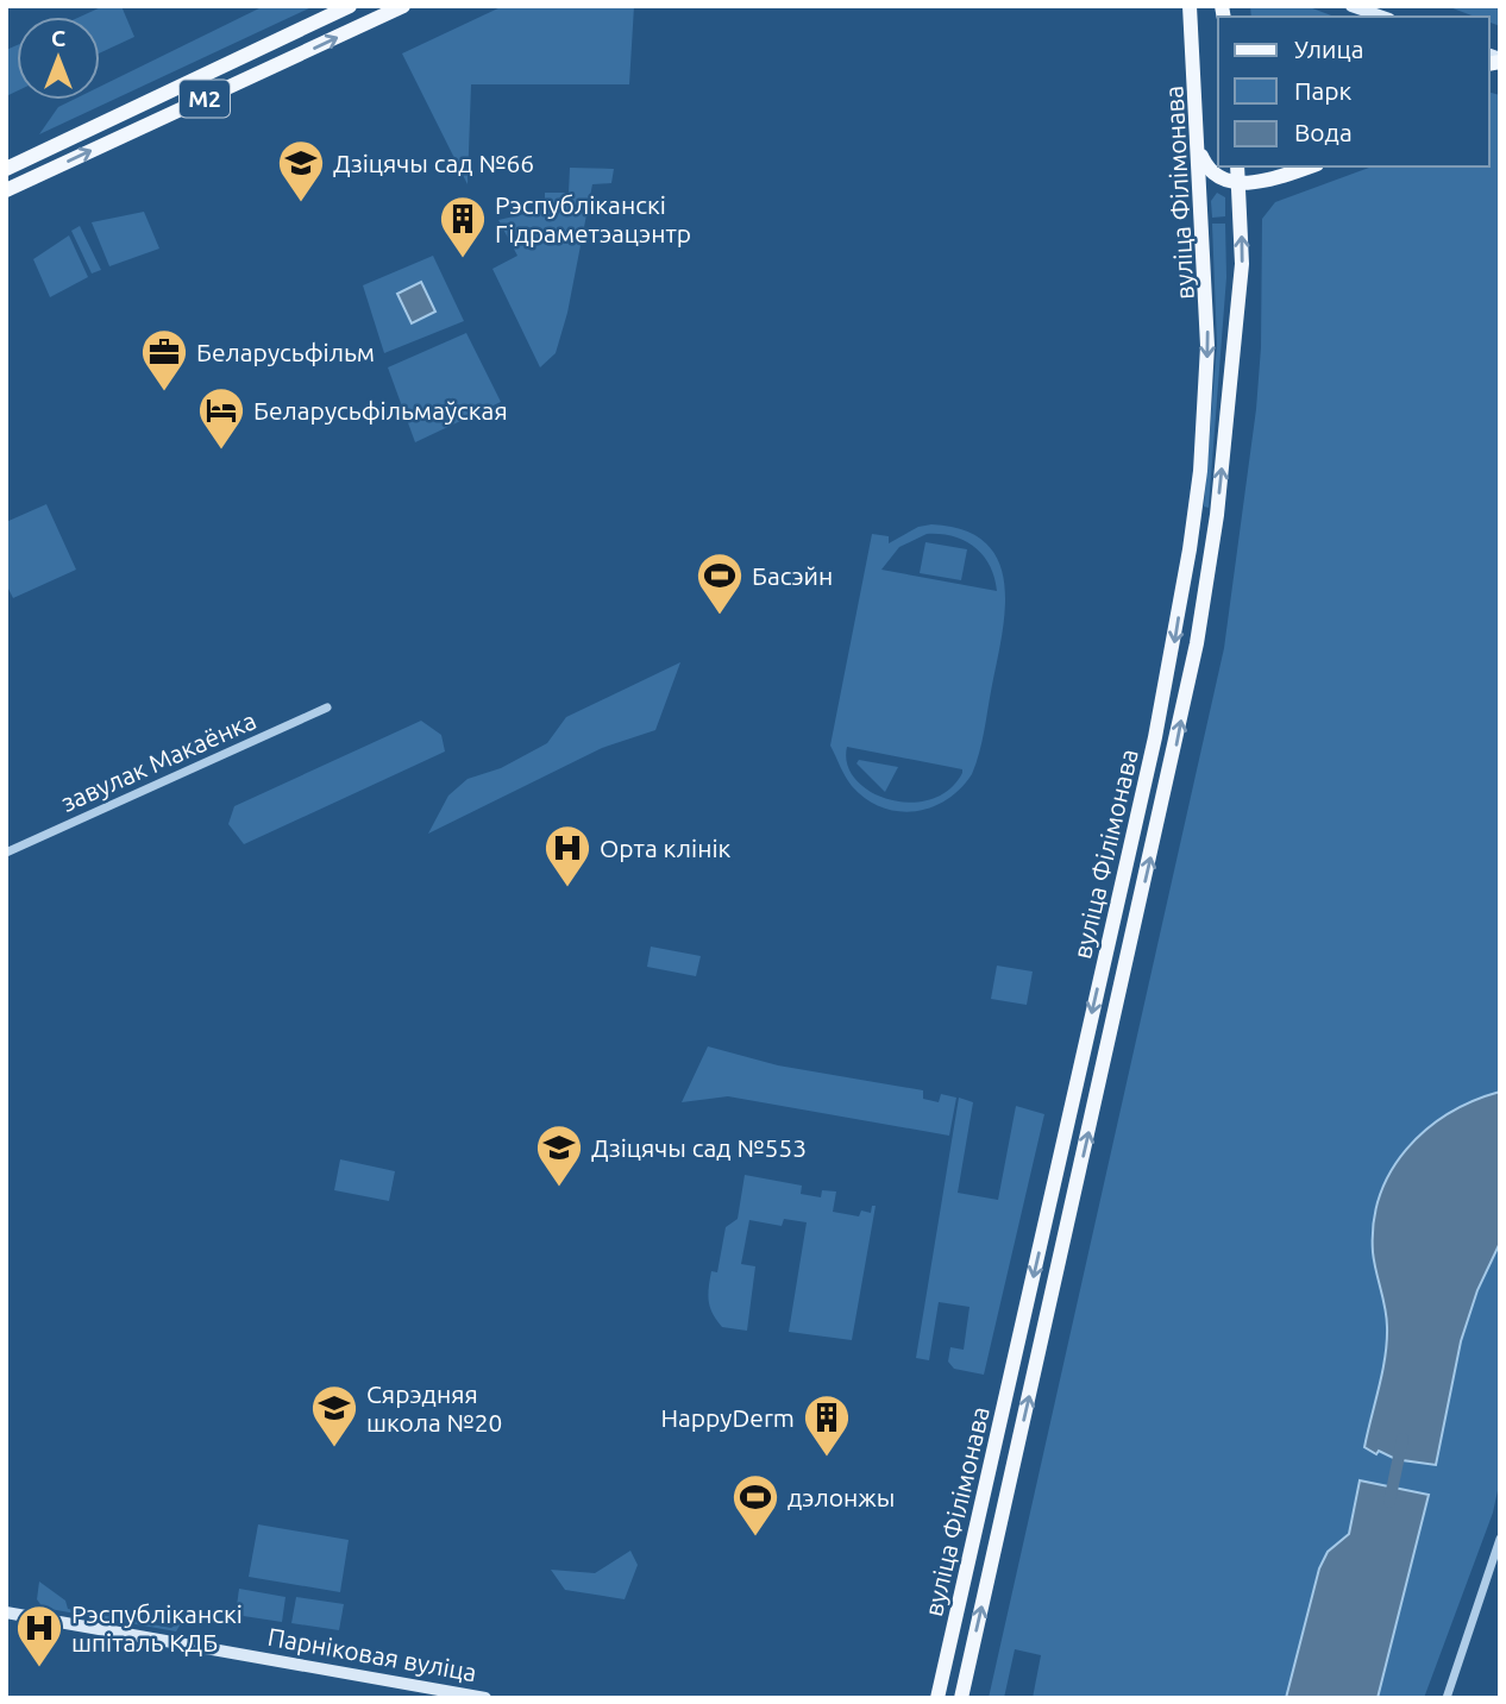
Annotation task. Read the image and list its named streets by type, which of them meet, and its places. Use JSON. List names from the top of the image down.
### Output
{
  "streets": {
    "main road": ["М2", "вуліца Філімонава"],
    "street": ["завулак Макаёнка", "Парніковая вуліца"]
  },
  "places": {
    "school or university": ["Дзіцячы сад №66", "Дзіцячы сад №553", "Сярэдняя школа №20"],
    "building": ["Рэспубліканскі Гідраметэацэнтр", "HappyDerm"],
    "office": ["Беларусьфільм"],
    "hotel": ["Беларусьфільмаўская"],
    "sports": ["Басэйн", "дэлонжы"],
    "hospital": ["Орта клінік", "Рэспубліканскі шпіталь КДБ"]
  },
  "legend": ["Улица", "Парк", "Вода"],
  "north": "top"
}
